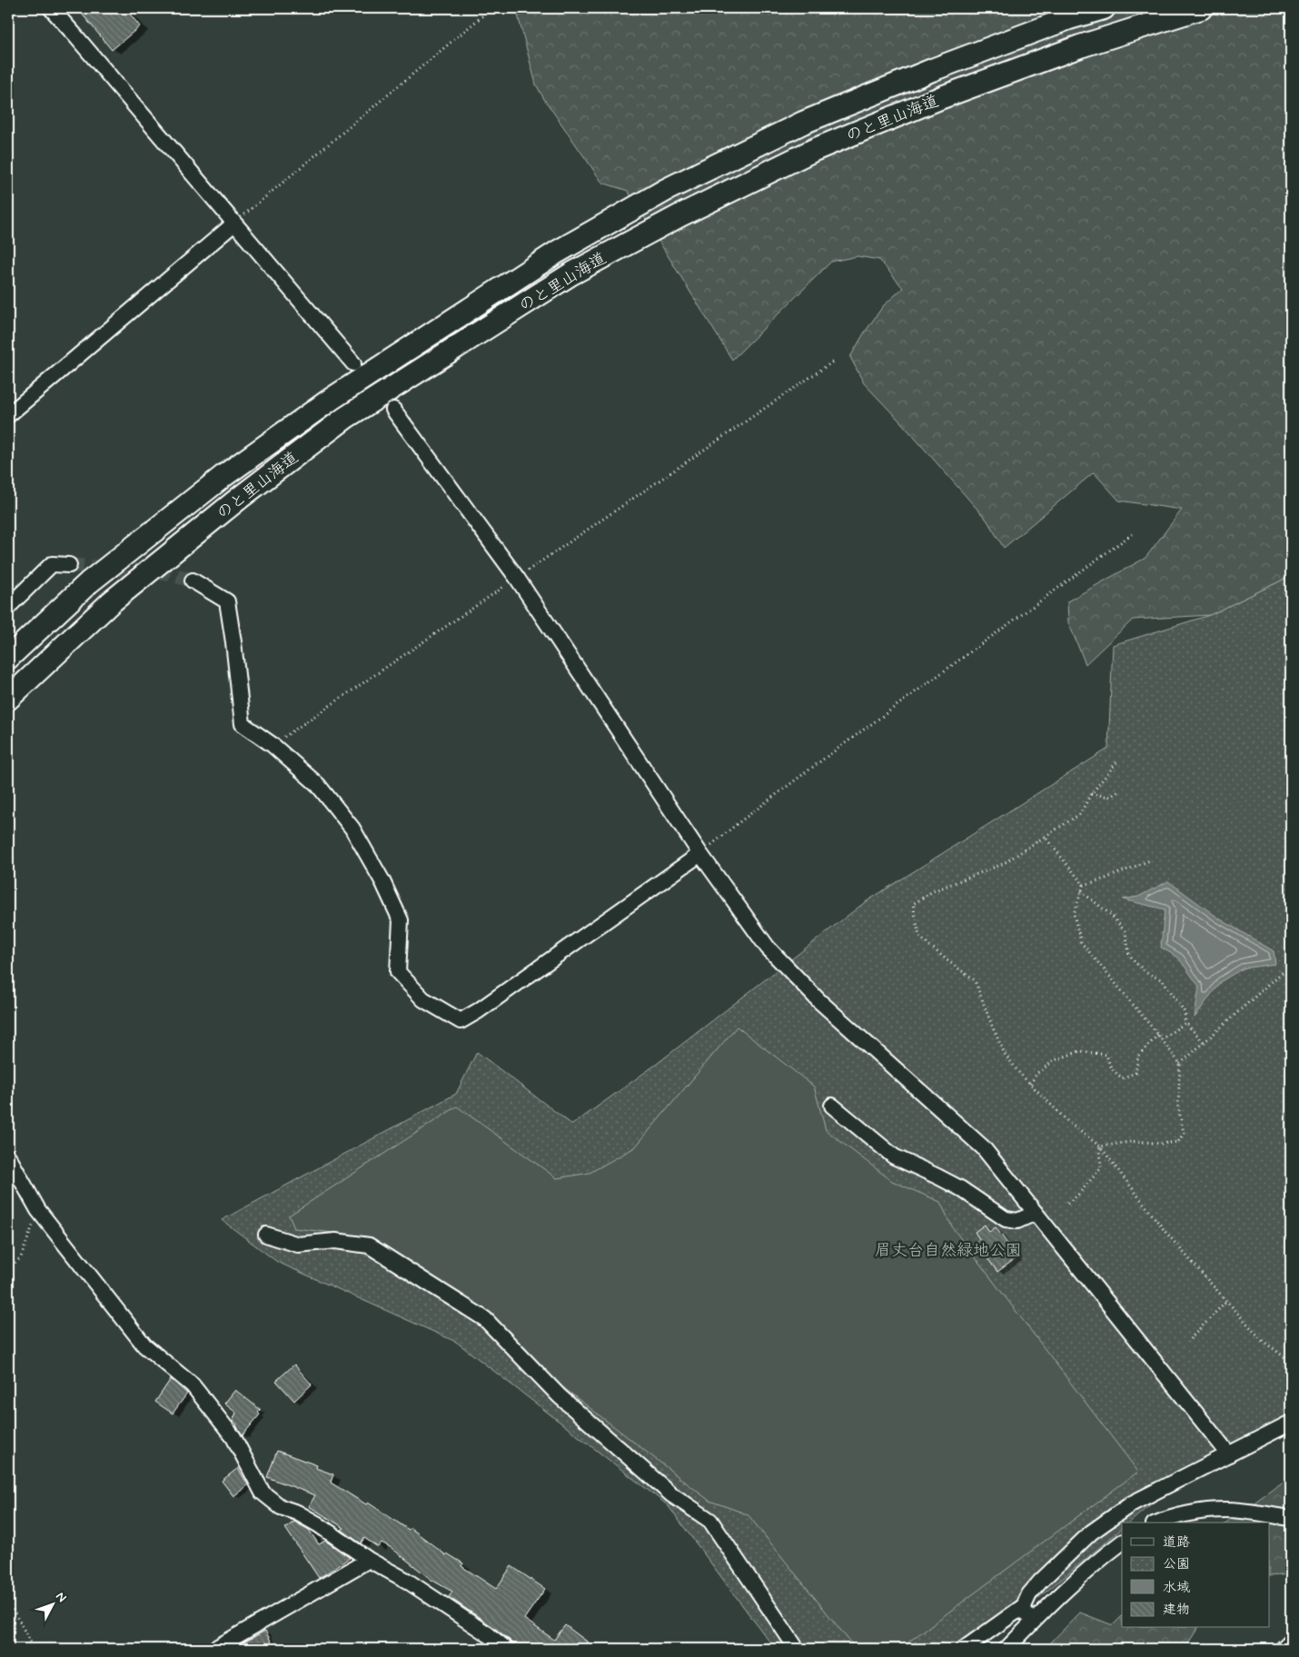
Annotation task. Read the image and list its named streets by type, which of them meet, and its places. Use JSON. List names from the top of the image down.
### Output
{
  "streets": {
    "highway": ["のと里山海道"]
  },
  "parks": ["眉丈台自然緑地公園"],
  "legend": [
    "道路",
    "公園",
    "水域",
    "建物"
  ],
  "north": "top right"
}
